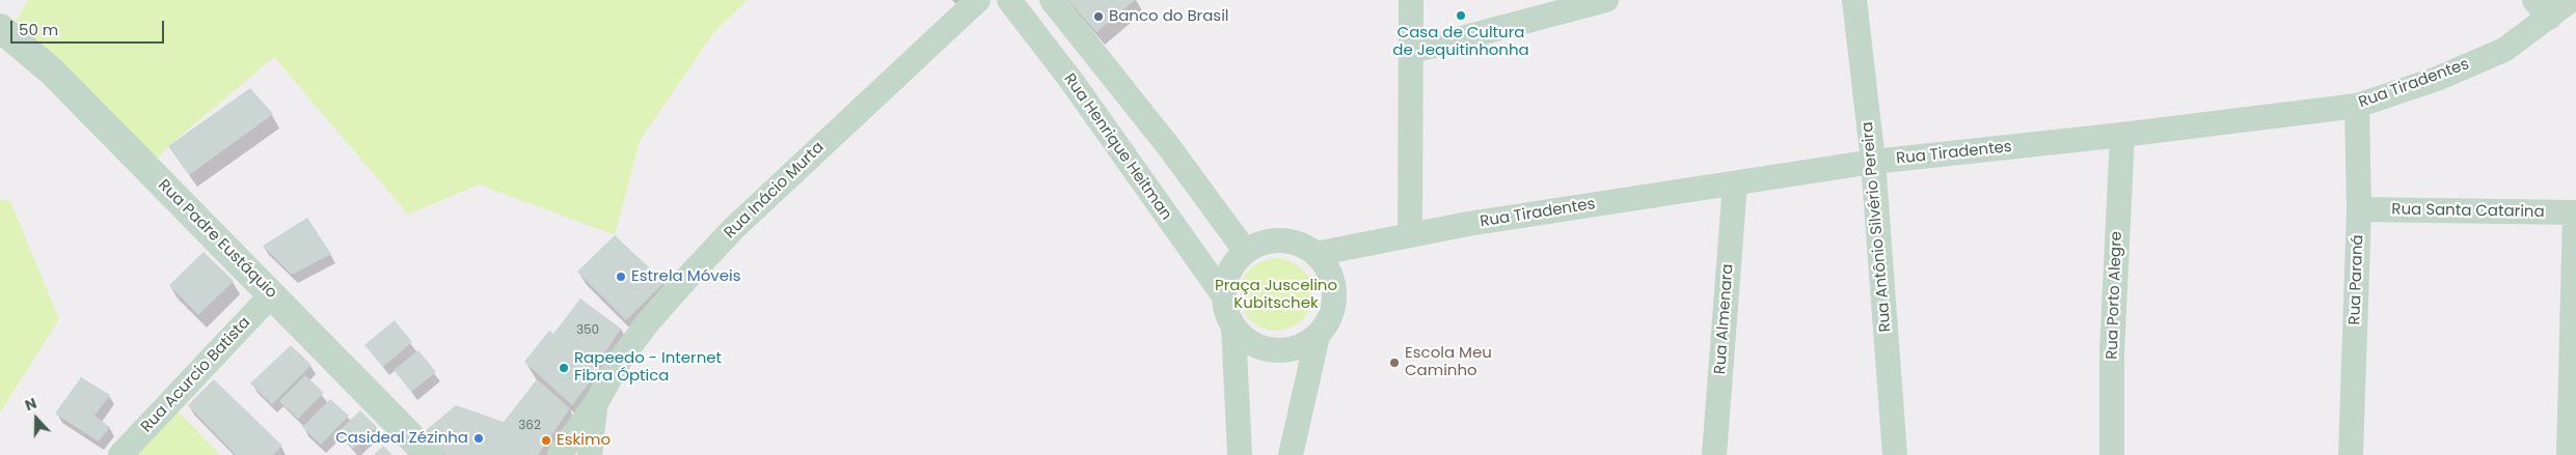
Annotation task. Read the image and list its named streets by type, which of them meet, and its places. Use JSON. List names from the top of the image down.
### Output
{
  "streets": {
    "street": [
      "Rua Tiradentes",
      "Rua Henrique Heitman",
      "Rua Inácio Murta",
      "Rua Santa Catarina",
      "Rua Antônio Silvério Pereira",
      "Rua Padre Eustáquio",
      "Rua Paraná",
      "Rua Porto Alegre",
      "Rua Almenara",
      "Rua Acurcio Batista"
    ]
  },
  "crossings": [
    ["Rua Tiradentes", "Rua Henrique Heitman"],
    ["Rua Tiradentes", "Rua Antônio Silvério Pereira"],
    ["Rua Tiradentes", "Rua Paraná"],
    ["Rua Tiradentes", "Rua Porto Alegre"],
    ["Rua Tiradentes", "Rua Almenara"],
    ["Rua Santa Catarina", "Rua Paraná"],
    ["Rua Padre Eustáquio", "Rua Acurcio Batista"]
  ],
  "parks": ["Praça Juscelino Kubitschek"],
  "places": [
    "Casa de Cultura de Jequitinhonha",
    "Banco do Brasil",
    "Estrela Móveis",
    "Escola Meu Caminho",
    "Rapeedo - Internet Fibra Óptica",
    "Casideal Zézinha",
    "Eskimo"
  ],
  "house_numbers": ["350", "362"],
  "scale_bar": "50 m",
  "north": "top"
}
